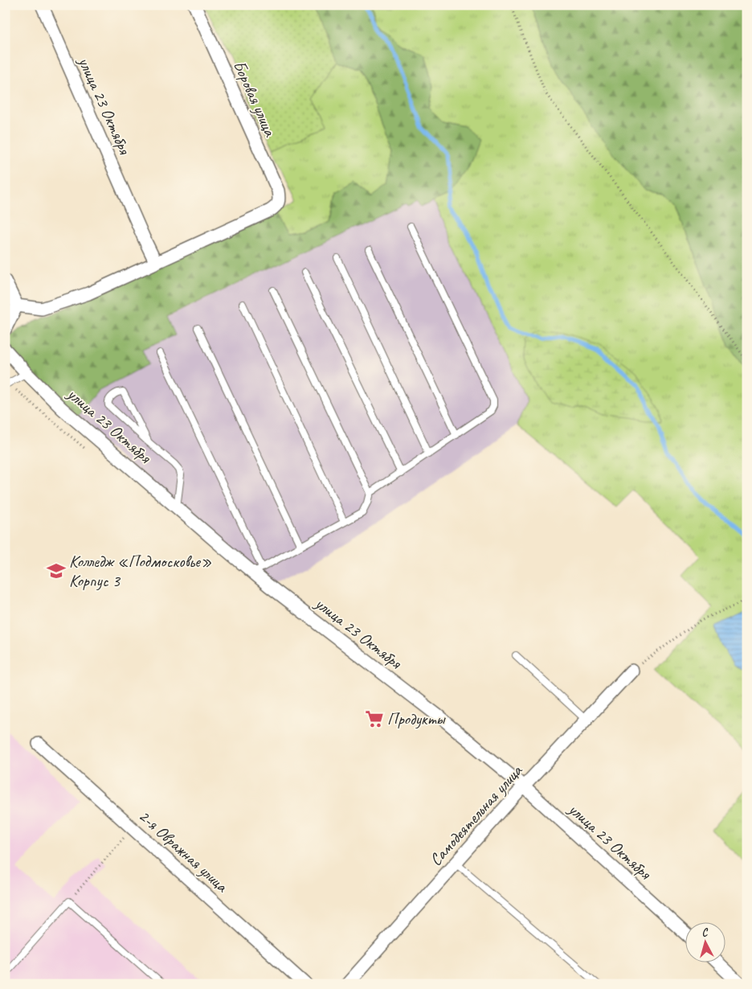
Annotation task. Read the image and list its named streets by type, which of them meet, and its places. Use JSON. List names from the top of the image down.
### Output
{
  "streets": {
    "street": [
      "Боровая улица",
      "улица 23 Октября",
      "Самодеятельная улица",
      "2-я Овражная улица"
    ]
  },
  "crossings": [
    ["Боровая улица", "улица 23 Октября"],
    ["улица 23 Октября", "Самодеятельная улица"]
  ],
  "places": {
    "school or university": ["Колледж «Подмосковье» Корпус 3"],
    "supermarket": ["Продукты"]
  },
  "north": "top"
}
